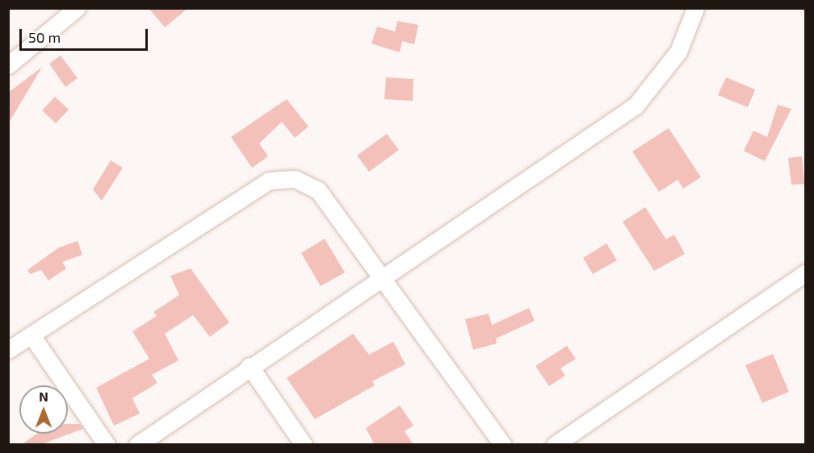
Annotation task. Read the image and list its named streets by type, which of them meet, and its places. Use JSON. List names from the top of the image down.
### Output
{
  "scale_bar": "50 m",
  "north": "top"
}
